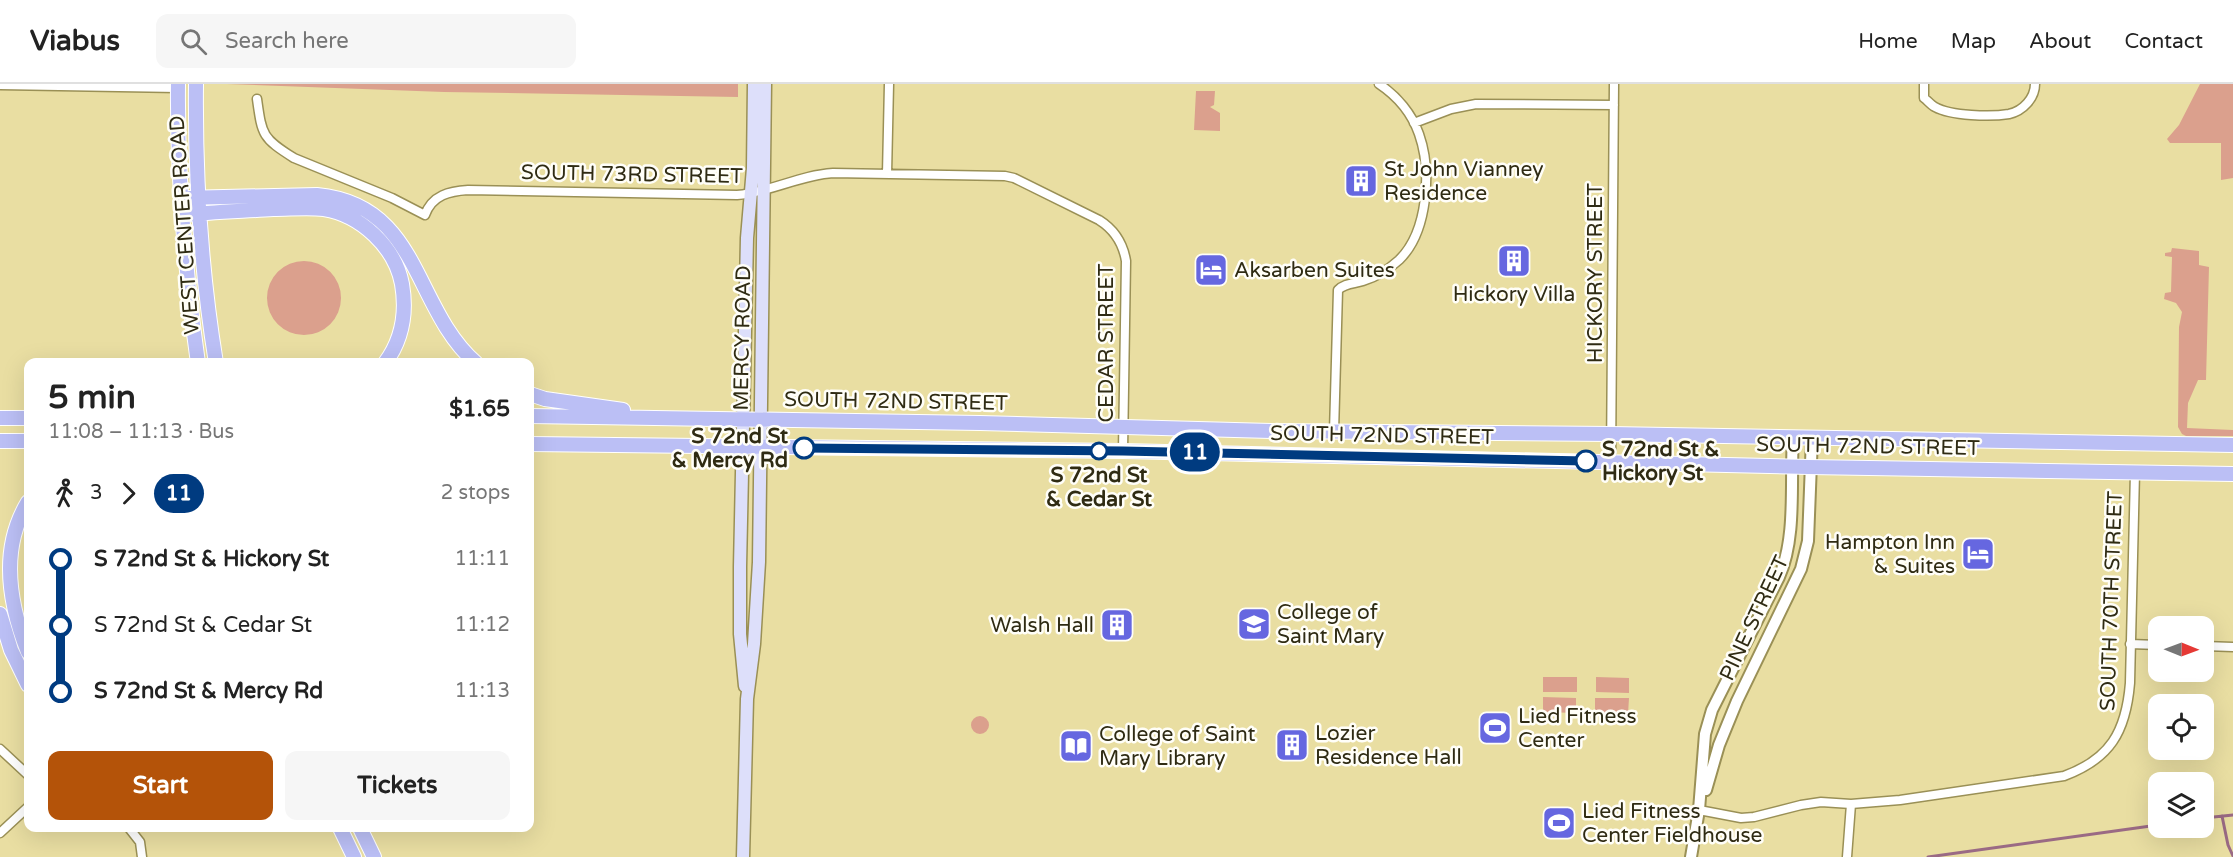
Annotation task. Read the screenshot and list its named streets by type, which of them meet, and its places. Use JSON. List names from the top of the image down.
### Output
{
  "streets": {
    "main road": ["WEST CENTER ROAD", "MERCY ROAD", "SOUTH 72ND STREET"],
    "street": [
      "SOUTH 73RD STREET",
      "HICKORY STREET",
      "CEDAR STREET",
      "SOUTH 70TH STREET",
      "PINE STREET"
    ]
  },
  "crossings": [
    ["SOUTH 73RD STREET", "MERCY ROAD"],
    ["SOUTH 73RD STREET", "CEDAR STREET"],
    ["HICKORY STREET", "SOUTH 72ND STREET"],
    ["MERCY ROAD", "SOUTH 72ND STREET"],
    ["CEDAR STREET", "SOUTH 72ND STREET"],
    ["SOUTH 72ND STREET", "SOUTH 70TH STREET"],
    ["SOUTH 72ND STREET", "PINE STREET"],
    ["SOUTH 70TH STREET", "PINE STREET"]
  ],
  "places": {
    "building": [
      "St John Vianney Residence",
      "Hickory Villa",
      "Walsh Hall",
      "Lozier Residence Hall"
    ],
    "hotel": ["Aksarben Suites", "Hampton Inn & Suites"],
    "other": ["S 72nd St & Mercy Rd", "S 72nd St & Cedar St", "S 72nd St & Hickory St"],
    "school or university": ["College of Saint Mary"],
    "sports": ["Lied Fitness Center", "Lied Fitness Center Fieldhouse"],
    "library": ["College of Saint Mary Library"]
  },
  "lines": ["bus line 11"],
  "north": "right",
  "page": {
    "header": "Viabus",
    "search": "Search here",
    "nav": [
      "Home",
      "Map",
      "About",
      "Contact"
    ],
    "on_map": "11",
    "heading": ["5 min", "11:08 – 11:13 · Bus", "$1.65"],
    "legs": ["3", "11", "2 stops"],
    "list": [
      {
        "name": "S 72nd St & Hickory St",
        "value": "11:11"
      },
      {
        "name": "S 72nd St & Cedar St",
        "value": "11:12"
      },
      {
        "name": "S 72nd St & Mercy Rd",
        "value": "11:13"
      }
    ],
    "buttons": ["Start", "Tickets"]
  }
}
